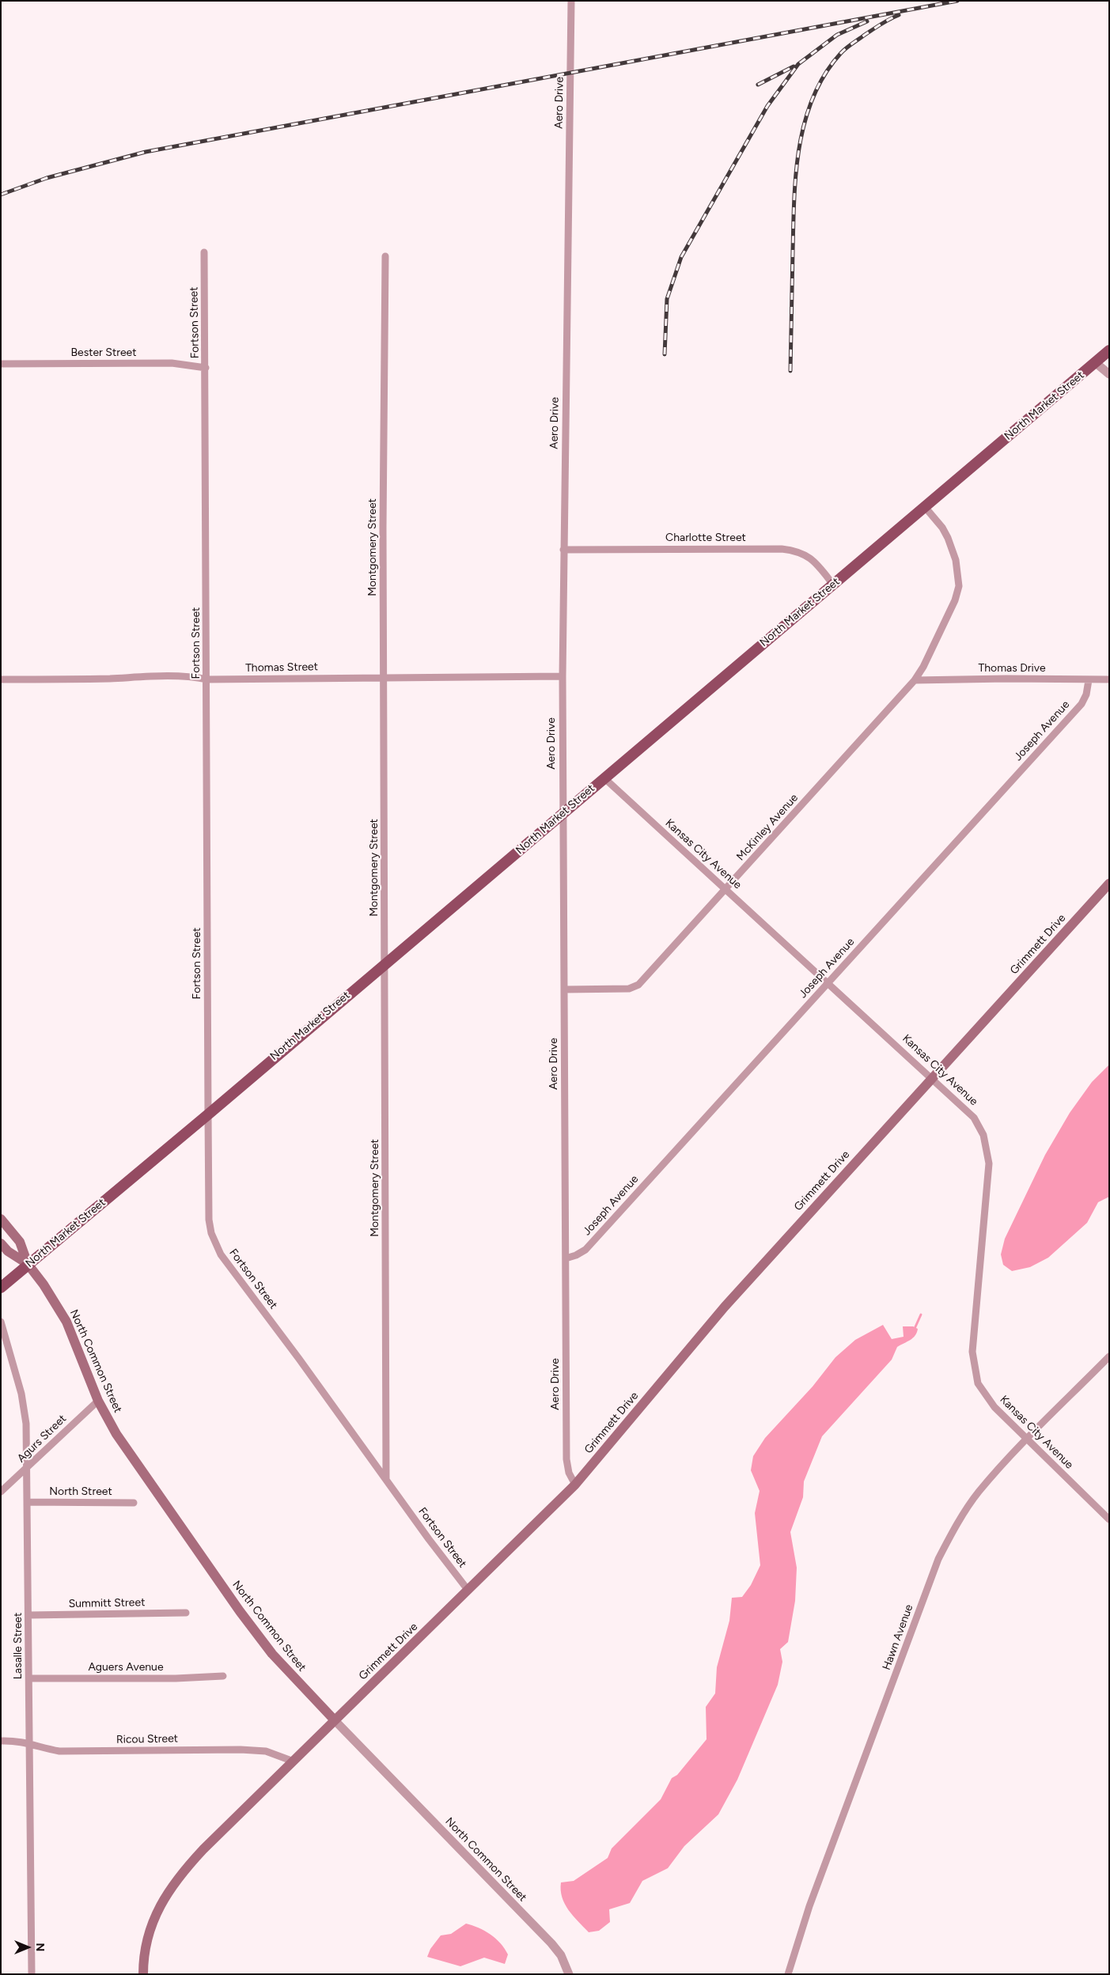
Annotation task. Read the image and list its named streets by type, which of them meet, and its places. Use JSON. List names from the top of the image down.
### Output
{
  "streets": {
    "main road": ["North Market Street", "Grimmett Drive", "North Common Street"],
    "street": [
      "Aero Drive",
      "Fortson Street",
      "Bester Street",
      "Charlotte Street",
      "Montgomery Street",
      "Thomas Street",
      "Thomas Drive",
      "Joseph Avenue",
      "McKinley Avenue",
      "Kansas City Avenue",
      "Agurs Street",
      "North Street",
      "Summitt Street",
      "Hawn Avenue",
      "Lasalle Street",
      "Aguers Avenue",
      "Ricou Street"
    ]
  },
  "crossings": [
    ["Aero Drive", "North Market Street"],
    ["Aero Drive", "Charlotte Street"],
    ["Aero Drive", "Thomas Street"],
    ["Aero Drive", "Joseph Avenue"],
    ["Aero Drive", "McKinley Avenue"],
    ["Aero Drive", "Grimmett Drive"],
    ["Fortson Street", "Bester Street"],
    ["Fortson Street", "North Market Street"],
    ["Fortson Street", "Montgomery Street"],
    ["Fortson Street", "Thomas Street"],
    ["Fortson Street", "Grimmett Drive"],
    ["North Market Street", "Charlotte Street"],
    ["North Market Street", "Montgomery Street"],
    ["North Market Street", "McKinley Avenue"],
    ["North Market Street", "Kansas City Avenue"],
    ["North Market Street", "North Common Street"],
    ["Montgomery Street", "Thomas Street"],
    ["Thomas Drive", "Joseph Avenue"],
    ["Thomas Drive", "McKinley Avenue"],
    ["Joseph Avenue", "Kansas City Avenue"],
    ["McKinley Avenue", "Kansas City Avenue"],
    ["Kansas City Avenue", "Grimmett Drive"],
    ["Kansas City Avenue", "Hawn Avenue"],
    ["Grimmett Drive", "North Common Street"],
    ["Grimmett Drive", "Ricou Street"],
    ["North Common Street", "Agurs Street"],
    ["Agurs Street", "Lasalle Street"],
    ["North Street", "Lasalle Street"],
    ["Summitt Street", "Lasalle Street"],
    ["Lasalle Street", "Aguers Avenue"],
    ["Lasalle Street", "Ricou Street"]
  ],
  "north": "right"
}
